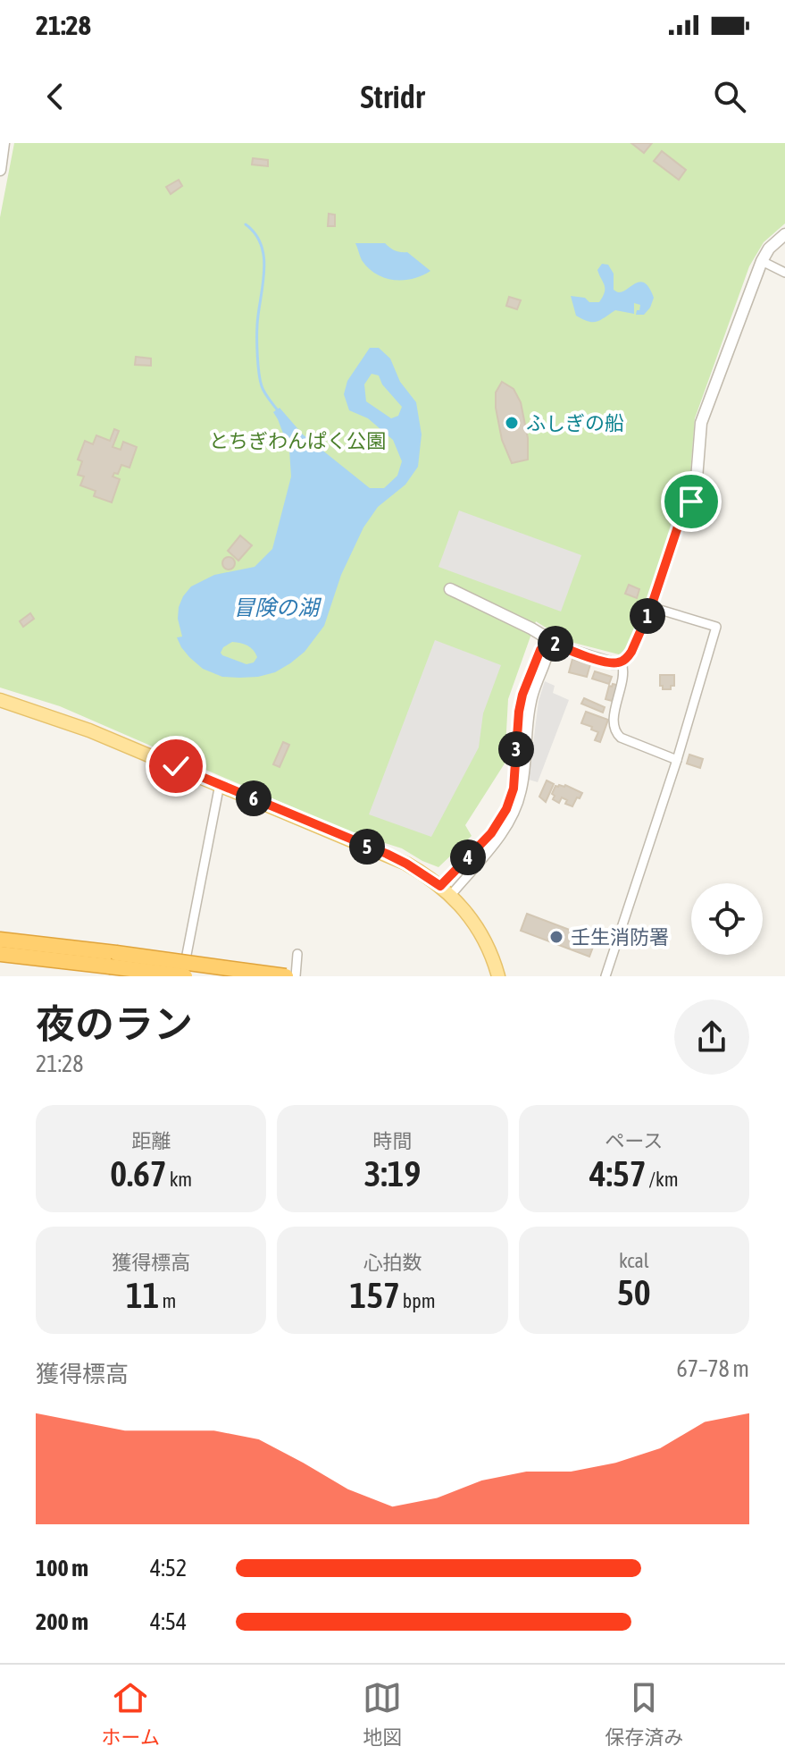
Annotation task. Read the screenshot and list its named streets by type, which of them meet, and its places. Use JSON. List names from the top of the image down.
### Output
{
  "water": ["冒険の湖"],
  "parks": ["とちぎわんぱく公園"],
  "places": ["ふしぎの船", "壬生消防署"],
  "page": {
    "status": "21:28",
    "header": "Stridr",
    "pins": [
      "1",
      "2",
      "3",
      "6",
      "5",
      "4"
    ],
    "heading": ["夜のラン", "21:28"],
    "stats": [
      ["距離", "0.67 km"],
      ["時間", "3:19"],
      ["ペース", "4:57 /km"],
      ["獲得標高", "11 m"],
      ["心拍数", "157 bpm"],
      ["kcal", "50"]
    ],
    "chart": ["獲得標高", "67–78 m"],
    "list": [
      {
        "name": "100 m",
        "note": "4:52"
      },
      {
        "name": "200 m",
        "note": "4:54"
      }
    ],
    "tabs": ["ホーム", "地図", "保存済み"]
  }
}
